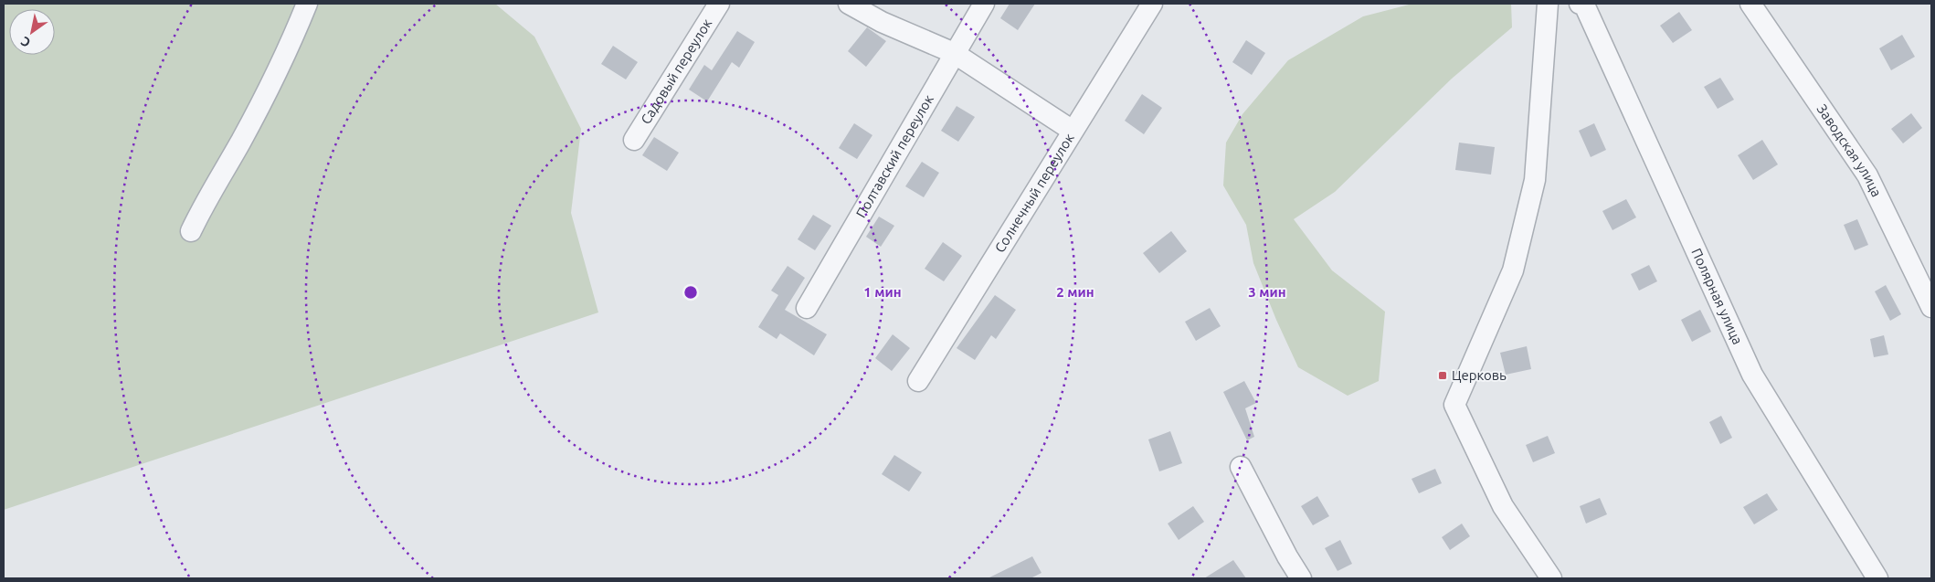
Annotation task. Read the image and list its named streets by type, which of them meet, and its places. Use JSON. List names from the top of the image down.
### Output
{
  "streets": {
    "street": [
      "Садовый переулок",
      "Заводская улица",
      "Полтавский переулок",
      "Солнечный переулок",
      "Полярная улица"
    ]
  },
  "places": {
    "transit": ["Церковь"]
  },
  "north": "bottom left",
  "rings": ["1 мин", "2 мин", "3 мин"]
}
